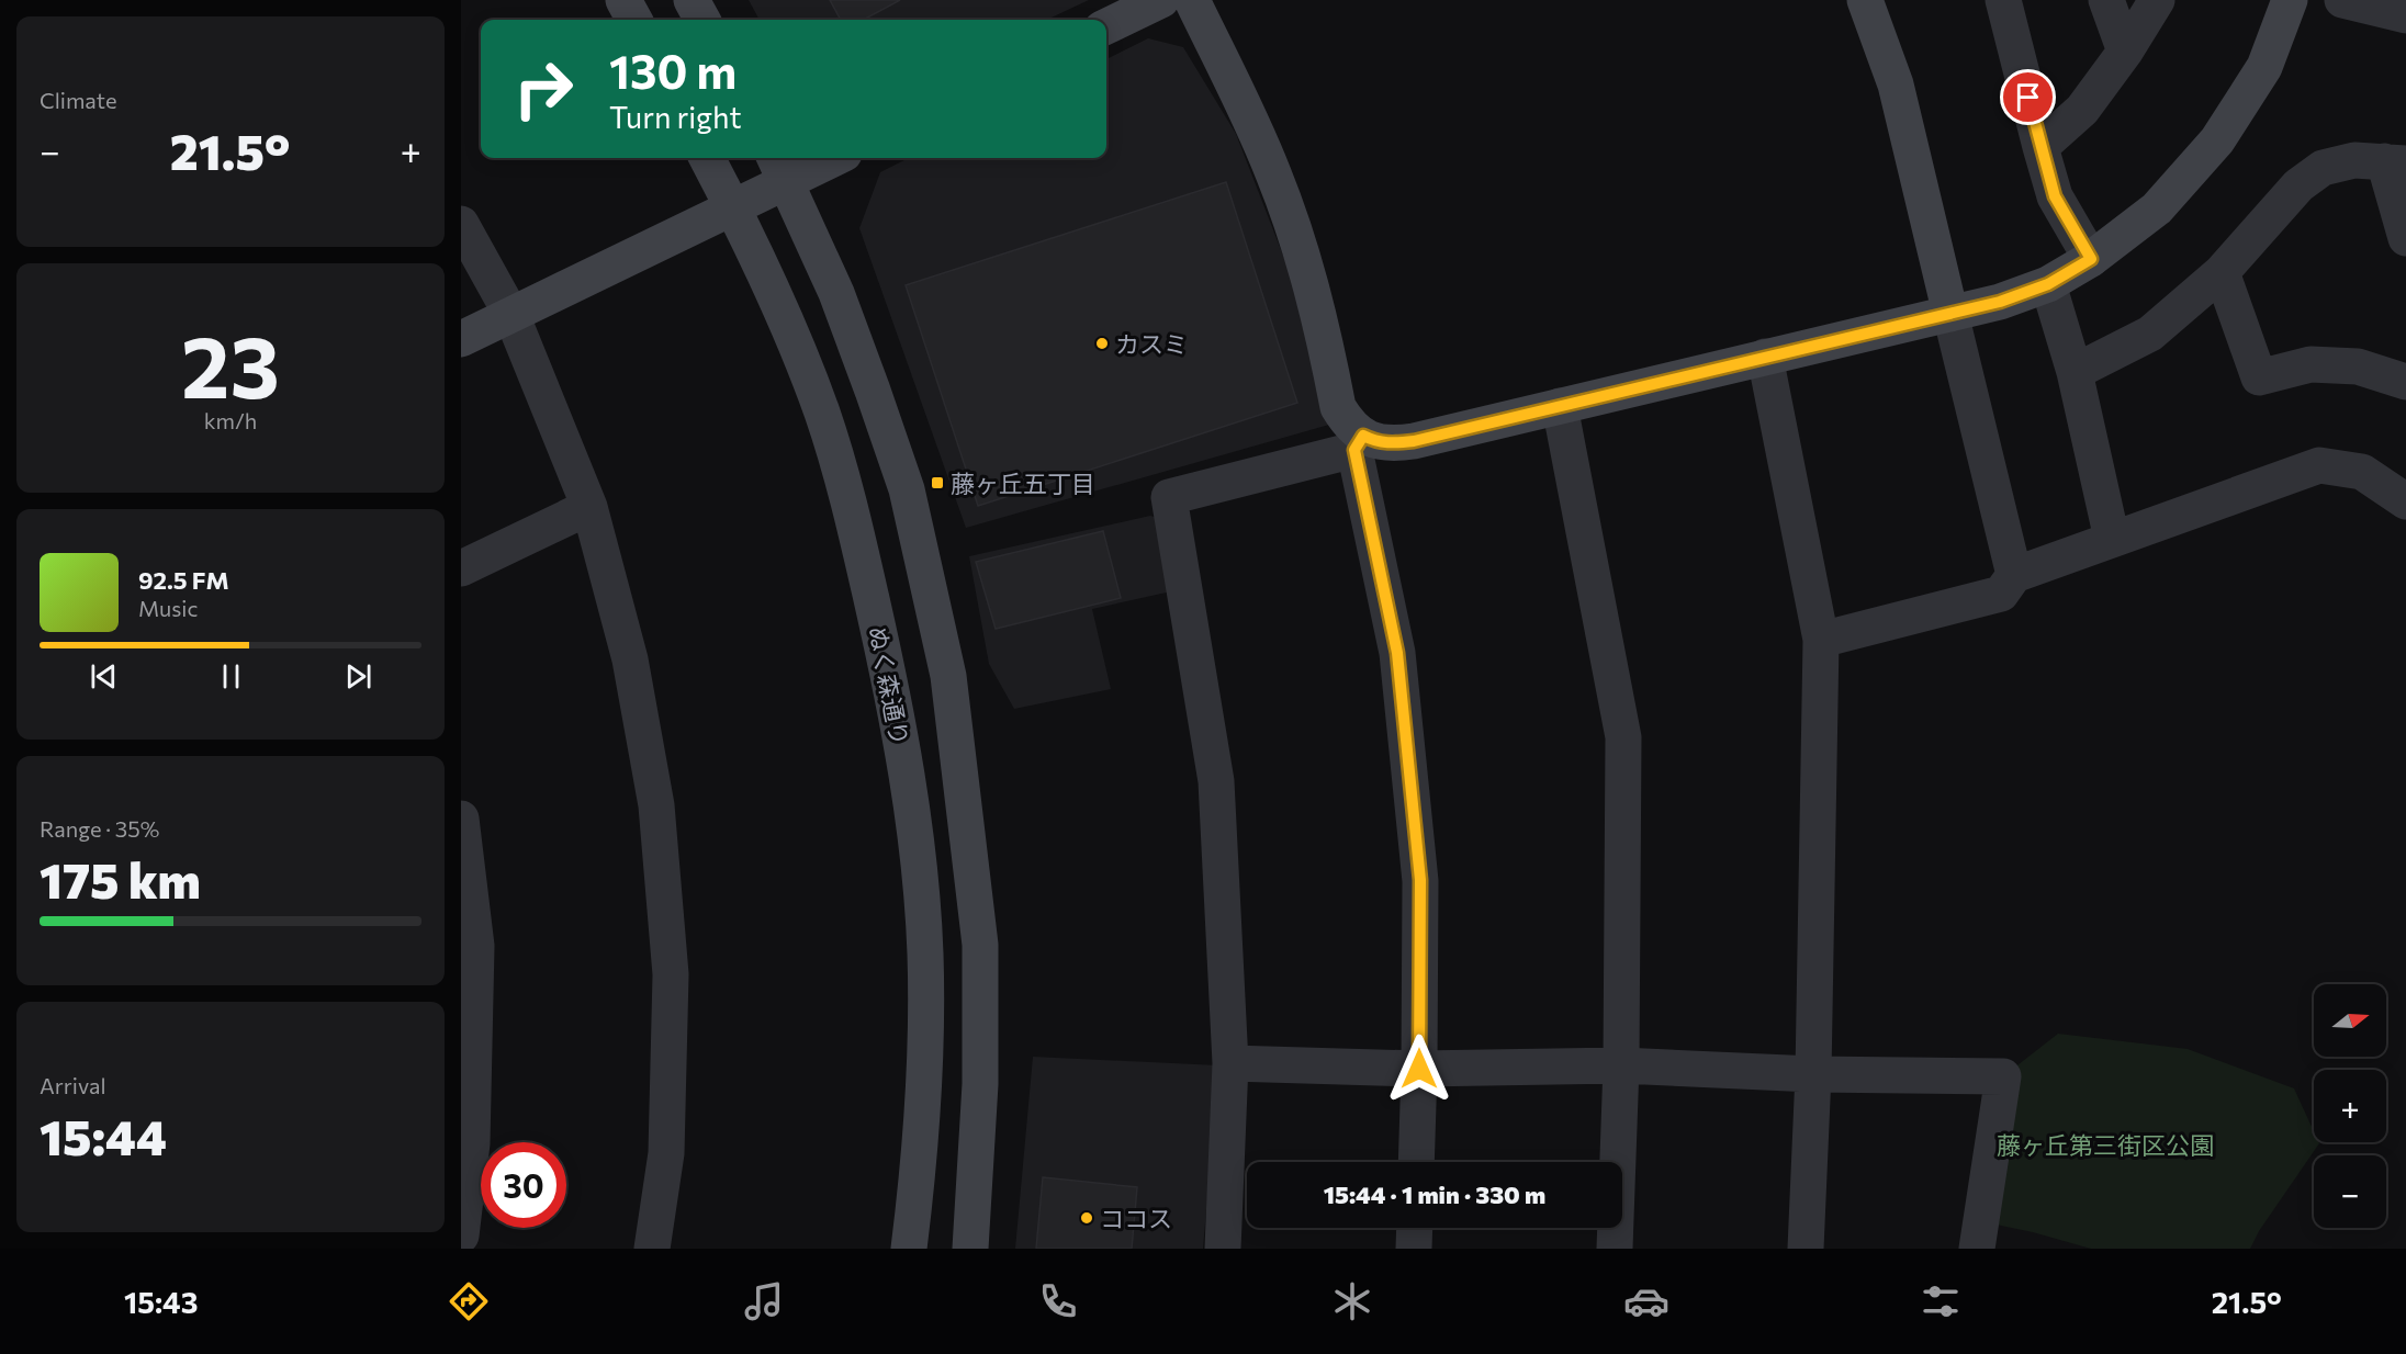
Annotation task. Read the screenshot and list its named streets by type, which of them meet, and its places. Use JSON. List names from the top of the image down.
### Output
{
  "streets": {
    "street": ["ぬく森通り"]
  },
  "parks": ["藤ヶ丘第三街区公園"],
  "places": {
    "other": ["カスミ", "ココス"],
    "transit": ["藤ヶ丘五丁目"]
  },
  "north": "right",
  "page": {
    "tile": [
      "Climate",
      ["23", "km/h"],
      ["Range · 35%", "175 km"],
      ["Arrival", "15:44"]
    ],
    "turn": ["130 m", "Turn right"],
    "heat": ["−", "21.5°", "+"],
    "song": ["92.5 FM", "Music"],
    "map_buttons": ["+", "−"],
    "limit": "30",
    "trip": "15:44 · 1 min · 330 m",
    "tabs": ["15:43", "21.5°"]
  }
}
